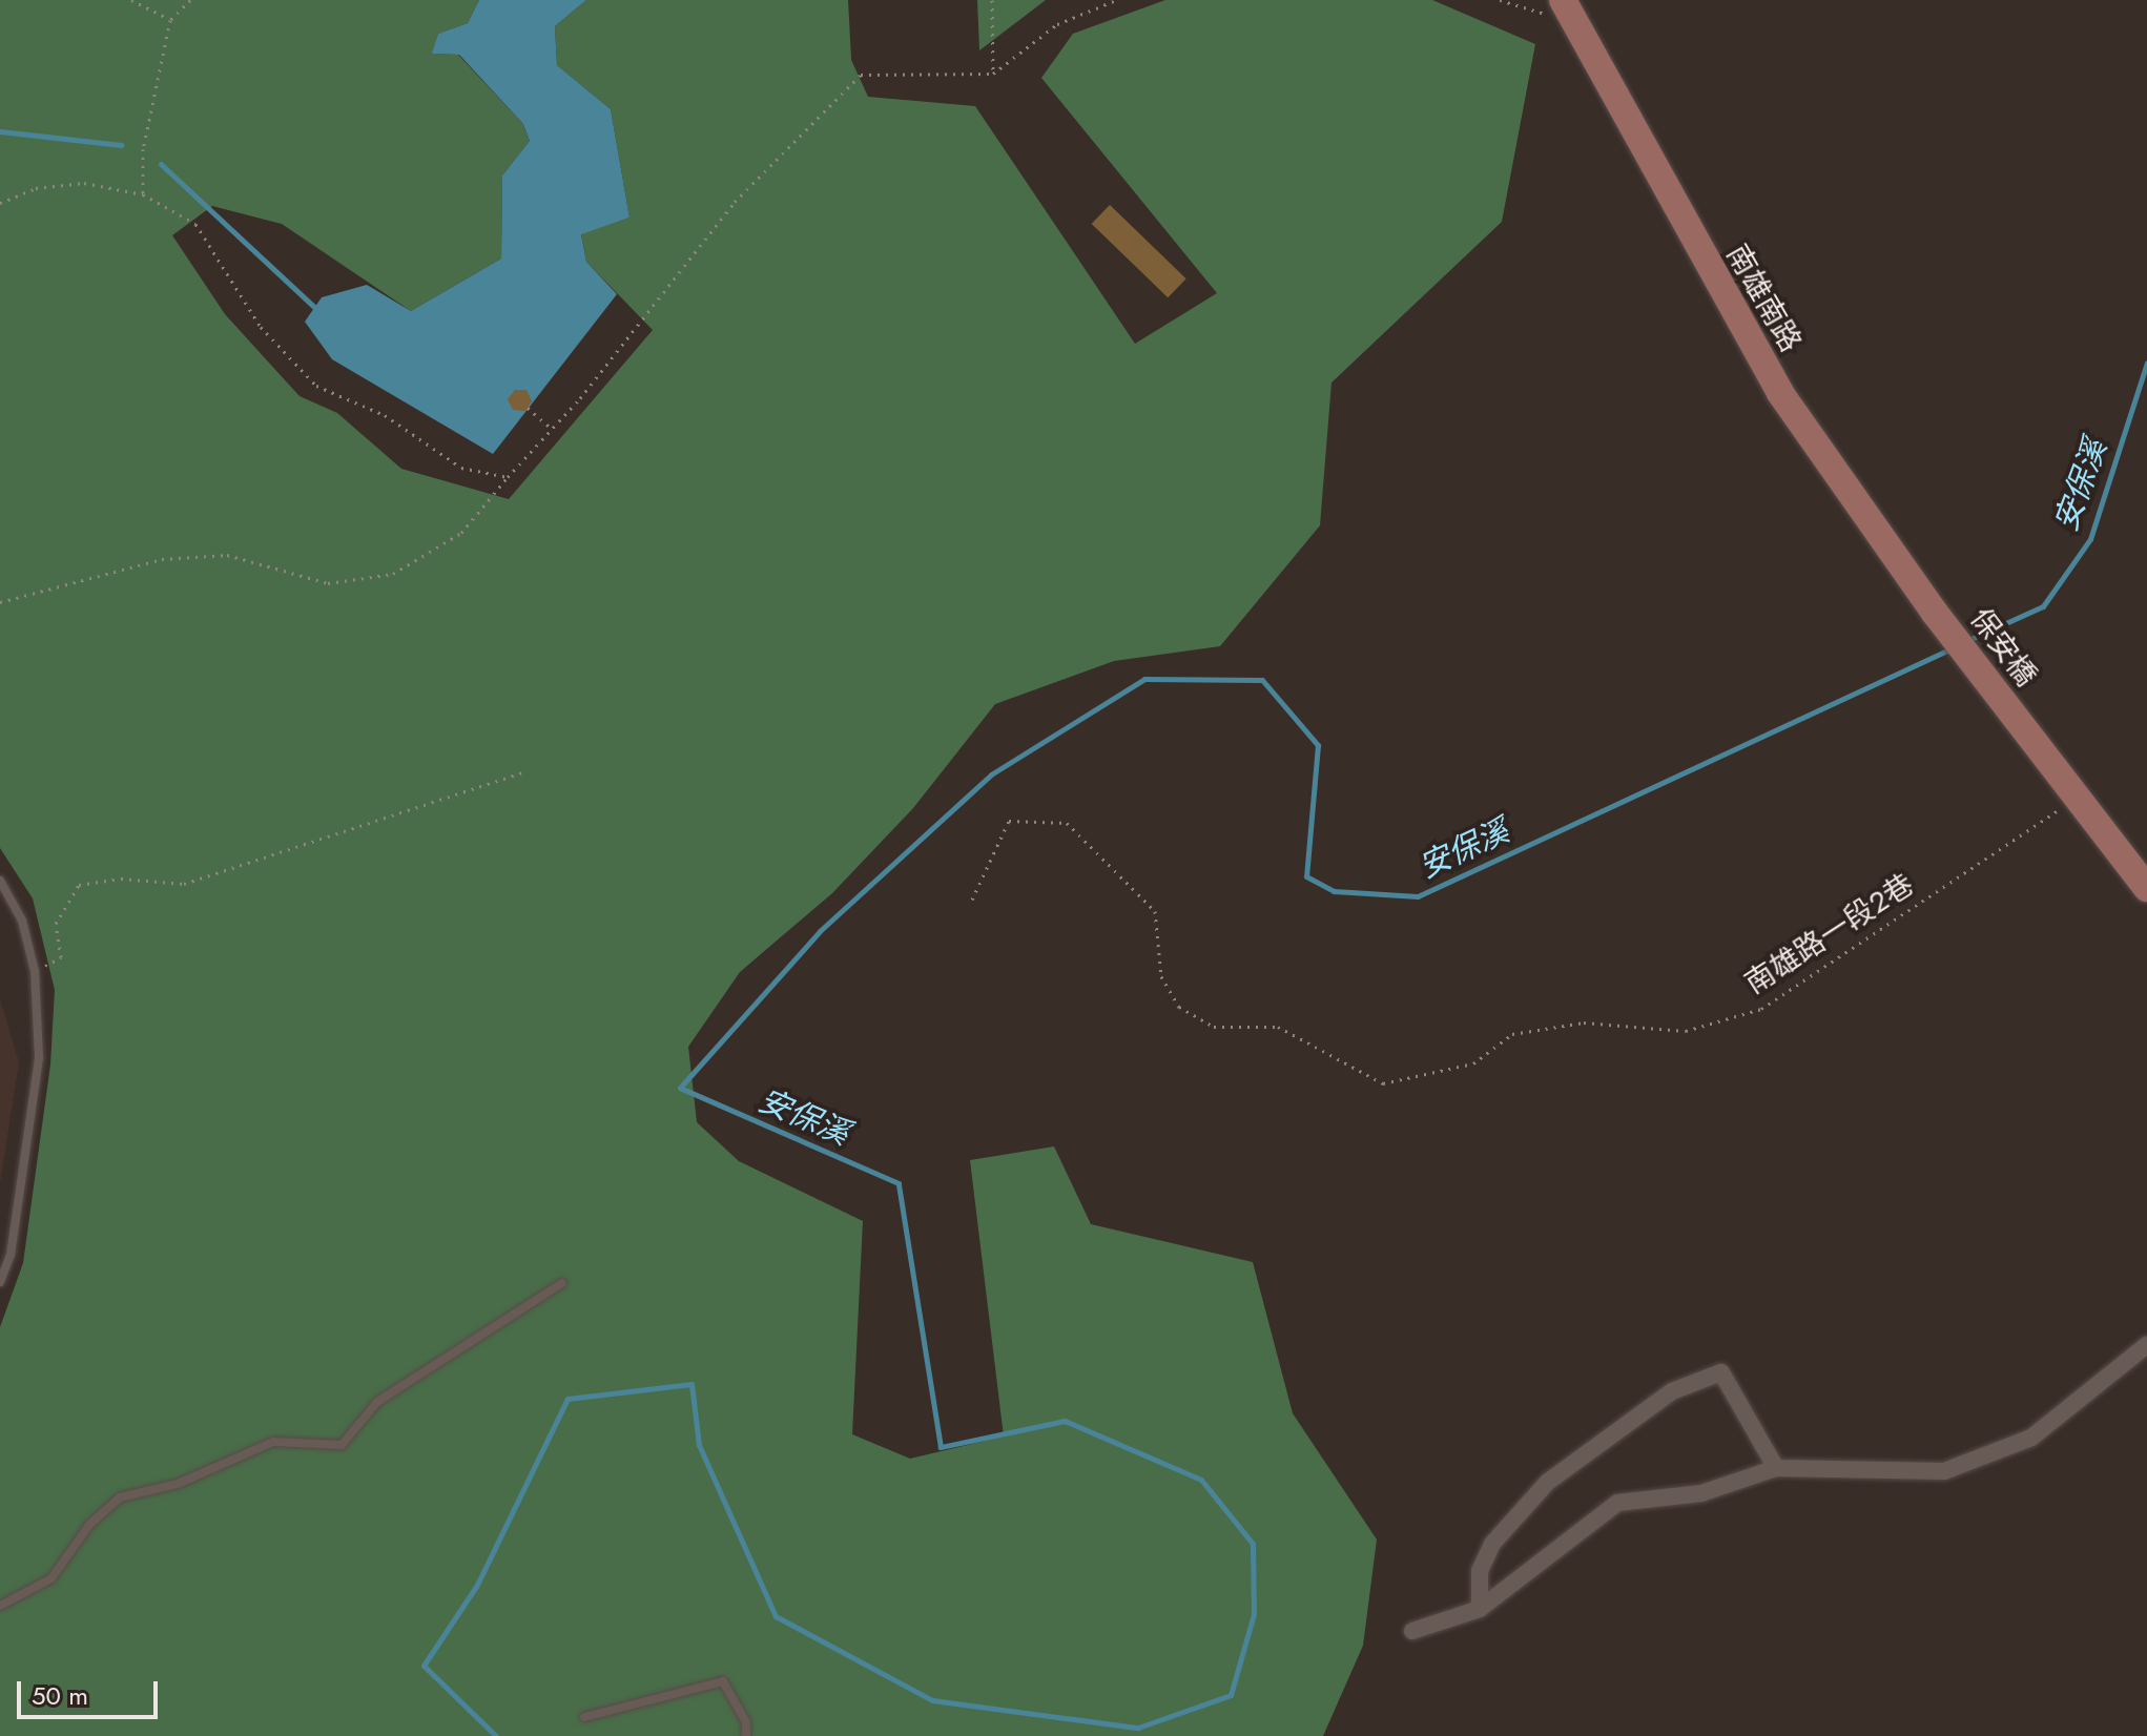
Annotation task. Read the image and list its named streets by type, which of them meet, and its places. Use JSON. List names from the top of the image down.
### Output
{
  "streets": {
    "main road": ["南雄南路", "保安橋"],
    "path": ["南雄路一段2巷"]
  },
  "crossings": [
    ["南雄南路", "保安橋"],
    ["保安橋", "南雄路一段2巷"]
  ],
  "water": ["安保溪"],
  "scale_bar": "50 m"
}
